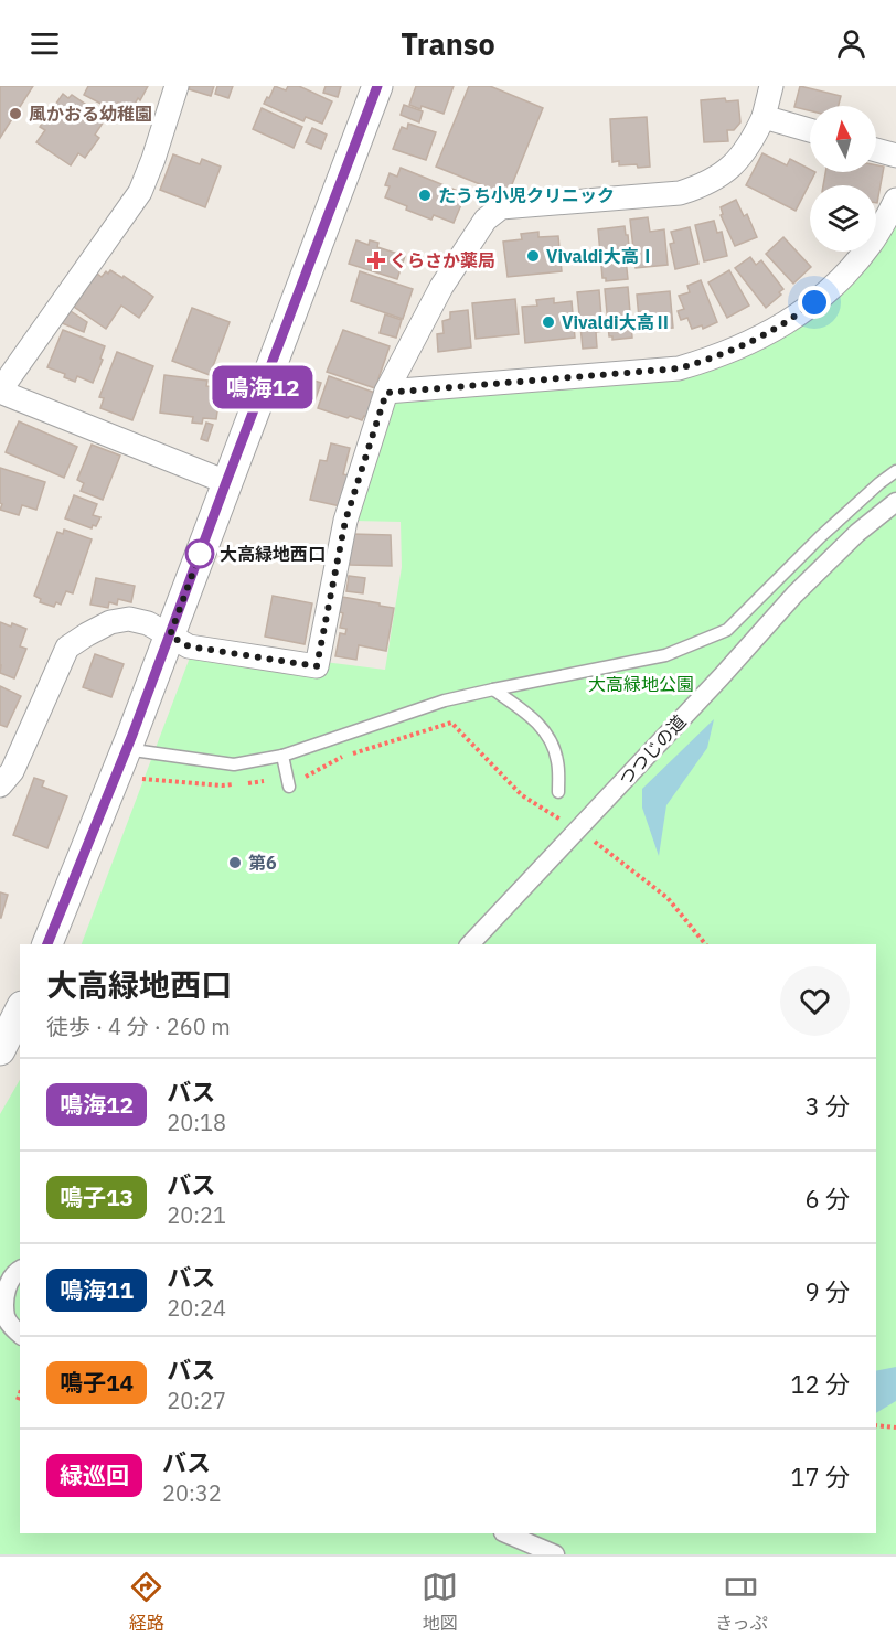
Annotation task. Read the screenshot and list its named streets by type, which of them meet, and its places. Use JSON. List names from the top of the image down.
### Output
{
  "streets": {
    "street": ["つつじの道"]
  },
  "parks": ["大高緑地公園"],
  "places": {
    "other": [
      "風かおる幼稚園",
      "たうち小児クリニック",
      "Vivaldi大高Ⅰ",
      "Vivaldi大高Ⅱ",
      "大高緑地西口",
      "第6"
    ],
    "health": ["くらさか薬局"]
  },
  "lines": ["bus line 鳴海12"],
  "north": "top",
  "page": {
    "header": "Transo",
    "on_map": "鳴海12",
    "heading": ["大高緑地西口", "徒歩 · 4 分 · 260 m"],
    "list": [
      {
        "mark": "鳴海12",
        "name": "バス",
        "note": "20:18",
        "value": "3 分"
      },
      {
        "mark": "鳴子13",
        "name": "バス",
        "note": "20:21",
        "value": "6 分"
      },
      {
        "mark": "鳴海11",
        "name": "バス",
        "note": "20:24",
        "value": "9 分"
      },
      {
        "mark": "鳴子14",
        "name": "バス",
        "note": "20:27",
        "value": "12 分"
      },
      {
        "mark": "緑巡回",
        "name": "バス",
        "note": "20:32",
        "value": "17 分"
      }
    ],
    "tabs": ["経路", "地図", "きっぷ"]
  }
}
